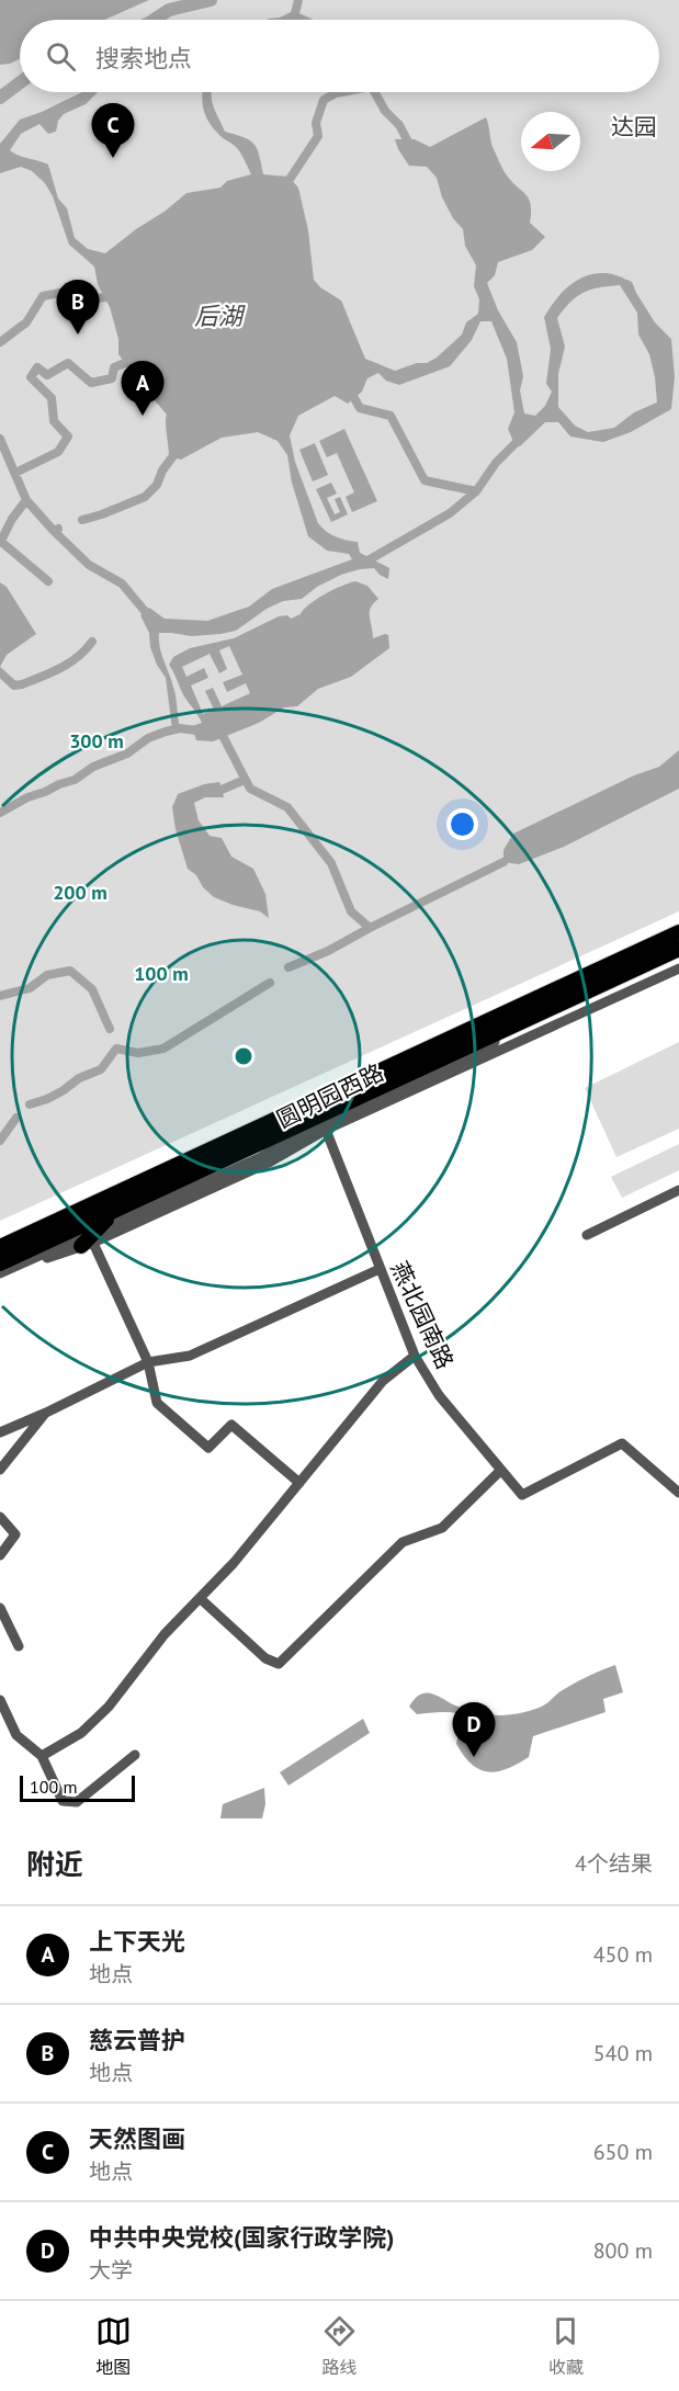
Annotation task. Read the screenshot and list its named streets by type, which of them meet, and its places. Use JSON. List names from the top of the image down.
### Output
{
  "streets": {
    "highway": ["圆明园西路"],
    "street": ["燕北园南路"]
  },
  "crossings": [
    ["圆明园西路", "燕北园南路"]
  ],
  "water": ["后湖"],
  "parks": ["达园"],
  "scale_bar": "100 m",
  "north": "left",
  "page": {
    "search": "搜索地点",
    "pins": [
      "C",
      "B",
      "A",
      "D"
    ],
    "scale": "100 m",
    "heading": ["附近", "4个结果"],
    "list": [
      {
        "mark": "A",
        "name": "上下天光",
        "note": "地点",
        "value": "450 m"
      },
      {
        "mark": "B",
        "name": "慈云普护",
        "note": "地点",
        "value": "540 m"
      },
      {
        "mark": "C",
        "name": "天然图画",
        "note": "地点",
        "value": "650 m"
      },
      {
        "mark": "D",
        "name": "中共中央党校(国家行政学院)",
        "note": "大学",
        "value": "800 m"
      }
    ],
    "nav": ["地图", "路线", "收藏"]
  },
  "rings": ["300 m", "200 m", "100 m"]
}
